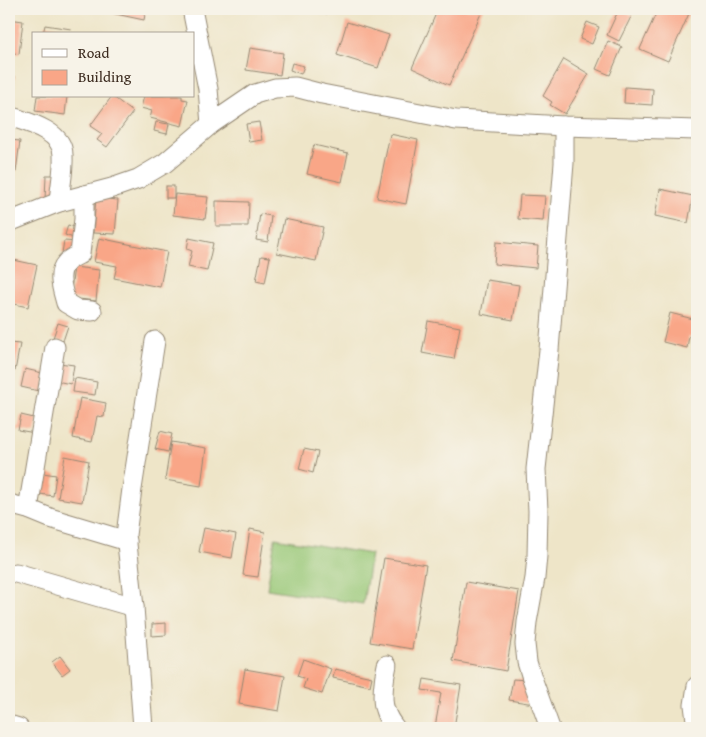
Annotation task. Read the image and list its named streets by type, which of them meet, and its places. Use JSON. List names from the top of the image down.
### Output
{
  "legend": ["Road", "Building"]
}
